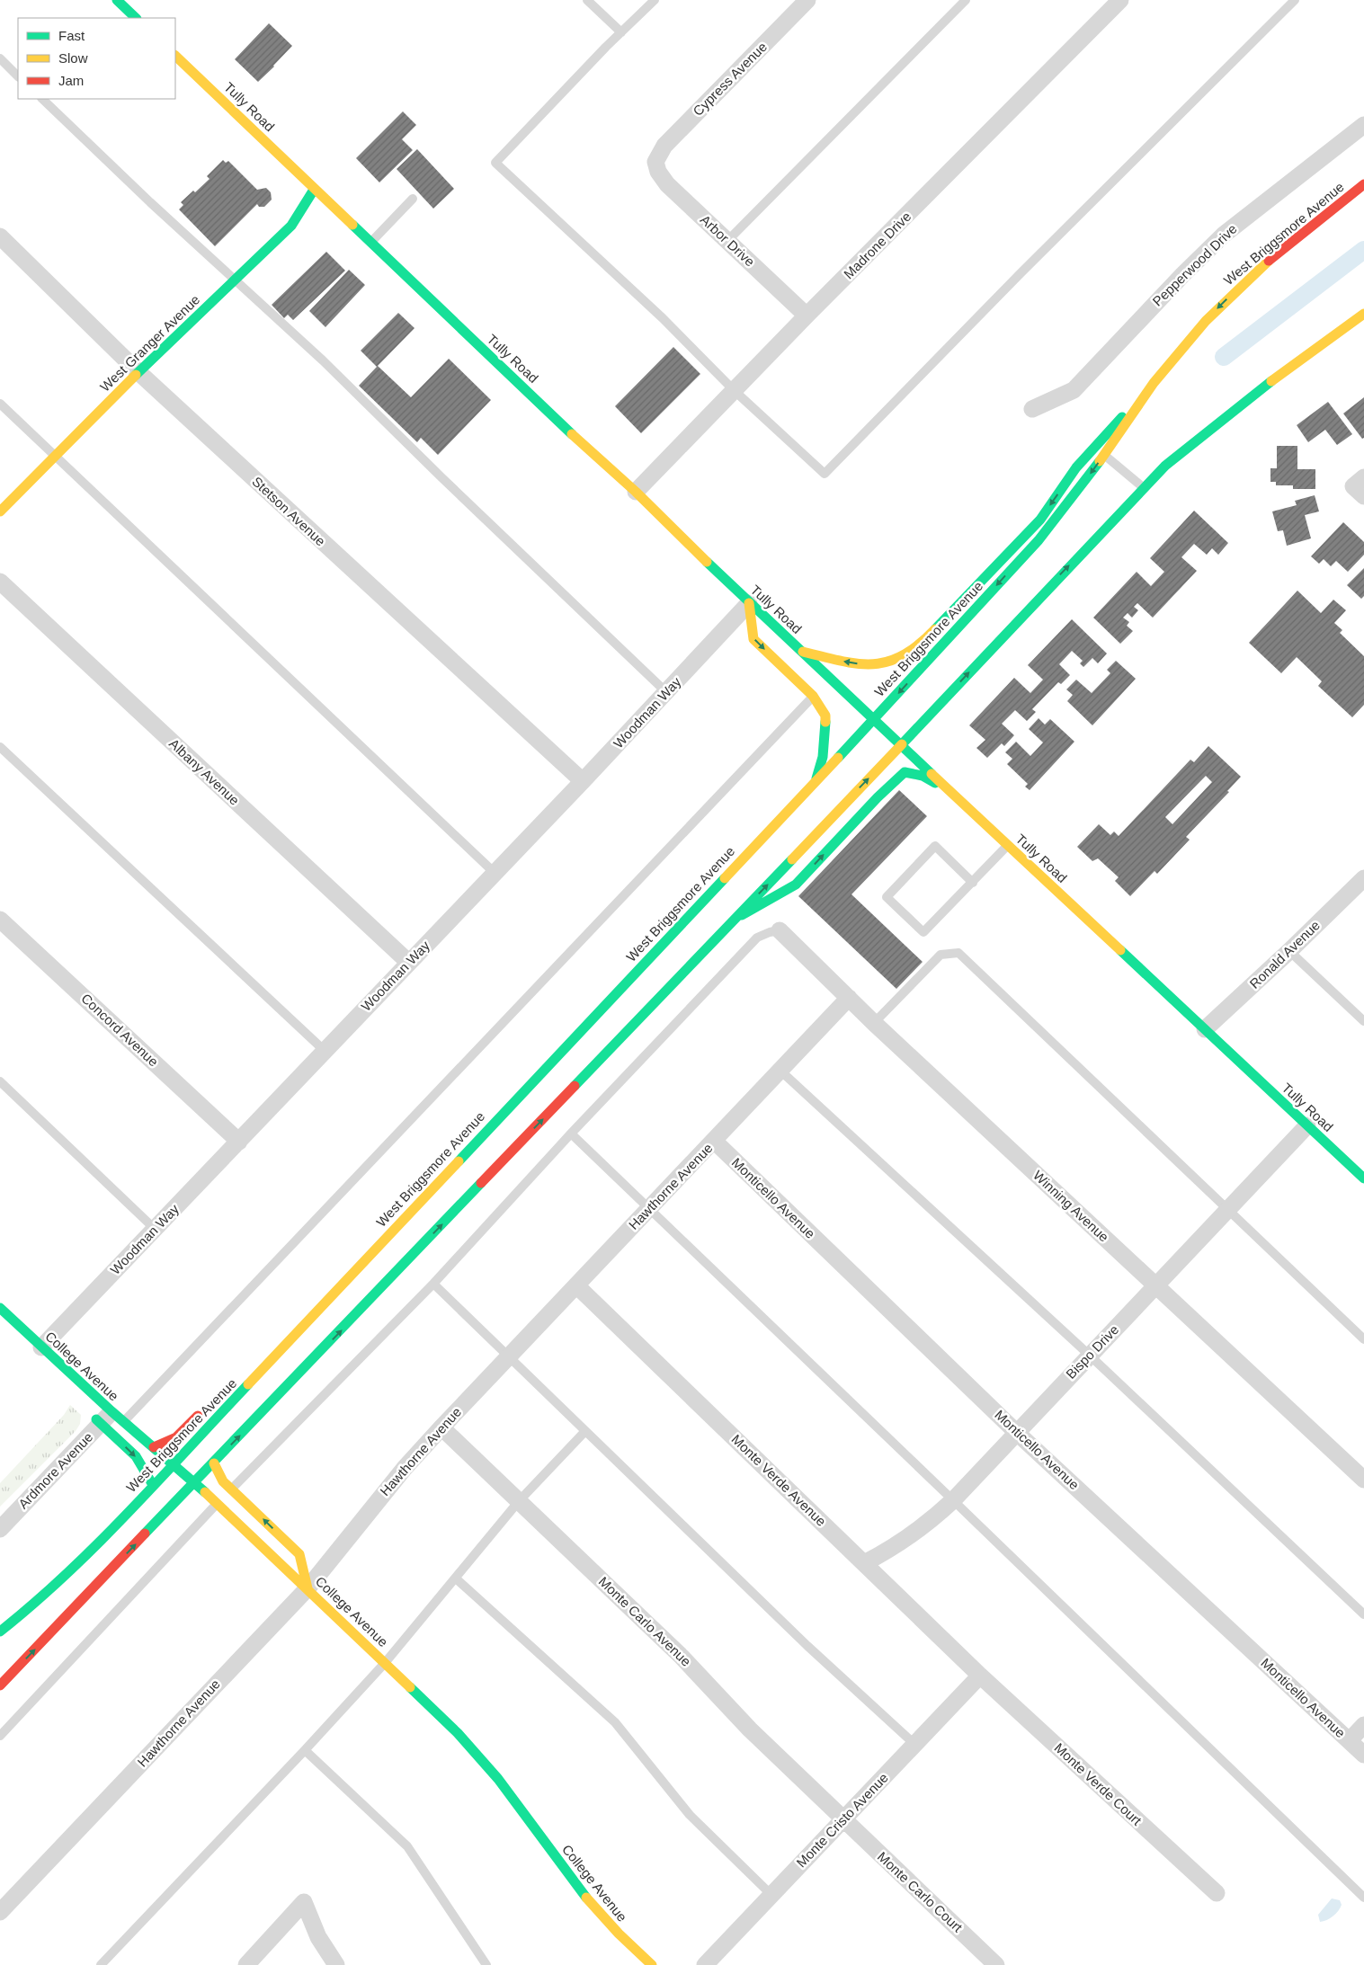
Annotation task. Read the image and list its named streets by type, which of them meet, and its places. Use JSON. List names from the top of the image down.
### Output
{
  "streets": {
    "main road": [
      "Tully Road",
      "West Briggsmore Avenue",
      "West Granger Avenue",
      "College Avenue"
    ],
    "street": [
      "Cypress Avenue",
      "Arbor Drive",
      "Madrone Drive",
      "Pepperwood Drive",
      "Stetson Avenue",
      "Woodman Way",
      "Albany Avenue",
      "Ronald Avenue",
      "Concord Avenue",
      "Hawthorne Avenue",
      "Monticello Avenue",
      "Winning Avenue",
      "Bispo Drive",
      "Ardmore Avenue",
      "Monte Verde Avenue",
      "Monte Carlo Avenue",
      "Monte Verde Court",
      "Monte Cristo Avenue",
      "Monte Carlo Court"
    ]
  },
  "crossings": [
    ["Cypress Avenue", "Arbor Drive"],
    ["Tully Road", "West Briggsmore Avenue"],
    ["Tully Road", "Madrone Drive"],
    ["Tully Road", "West Granger Avenue"],
    ["Tully Road", "Woodman Way"],
    ["Tully Road", "Ronald Avenue"],
    ["Tully Road", "Bispo Drive"],
    ["West Briggsmore Avenue", "College Avenue"],
    ["Arbor Drive", "Madrone Drive"],
    ["West Granger Avenue", "Stetson Avenue"],
    ["Stetson Avenue", "Woodman Way"],
    ["Woodman Way", "Albany Avenue"],
    ["Woodman Way", "Concord Avenue"],
    ["Woodman Way", "College Avenue"],
    ["Hawthorne Avenue", "Monticello Avenue"],
    ["Hawthorne Avenue", "Winning Avenue"],
    ["Hawthorne Avenue", "College Avenue"],
    ["Hawthorne Avenue", "Monte Verde Avenue"],
    ["Hawthorne Avenue", "Monte Carlo Avenue"],
    ["Monticello Avenue", "Bispo Drive"],
    ["Winning Avenue", "Bispo Drive"],
    ["Bispo Drive", "Monte Verde Avenue"],
    ["College Avenue", "Ardmore Avenue"],
    ["Monte Verde Avenue", "Monte Verde Court"],
    ["Monte Verde Avenue", "Monte Cristo Avenue"],
    ["Monte Carlo Avenue", "Monte Cristo Avenue"],
    ["Monte Carlo Avenue", "Monte Carlo Court"],
    ["Monte Verde Court", "Monte Cristo Avenue"],
    ["Monte Cristo Avenue", "Monte Carlo Court"]
  ],
  "legend": ["Fast", "Slow", "Jam"]
}
